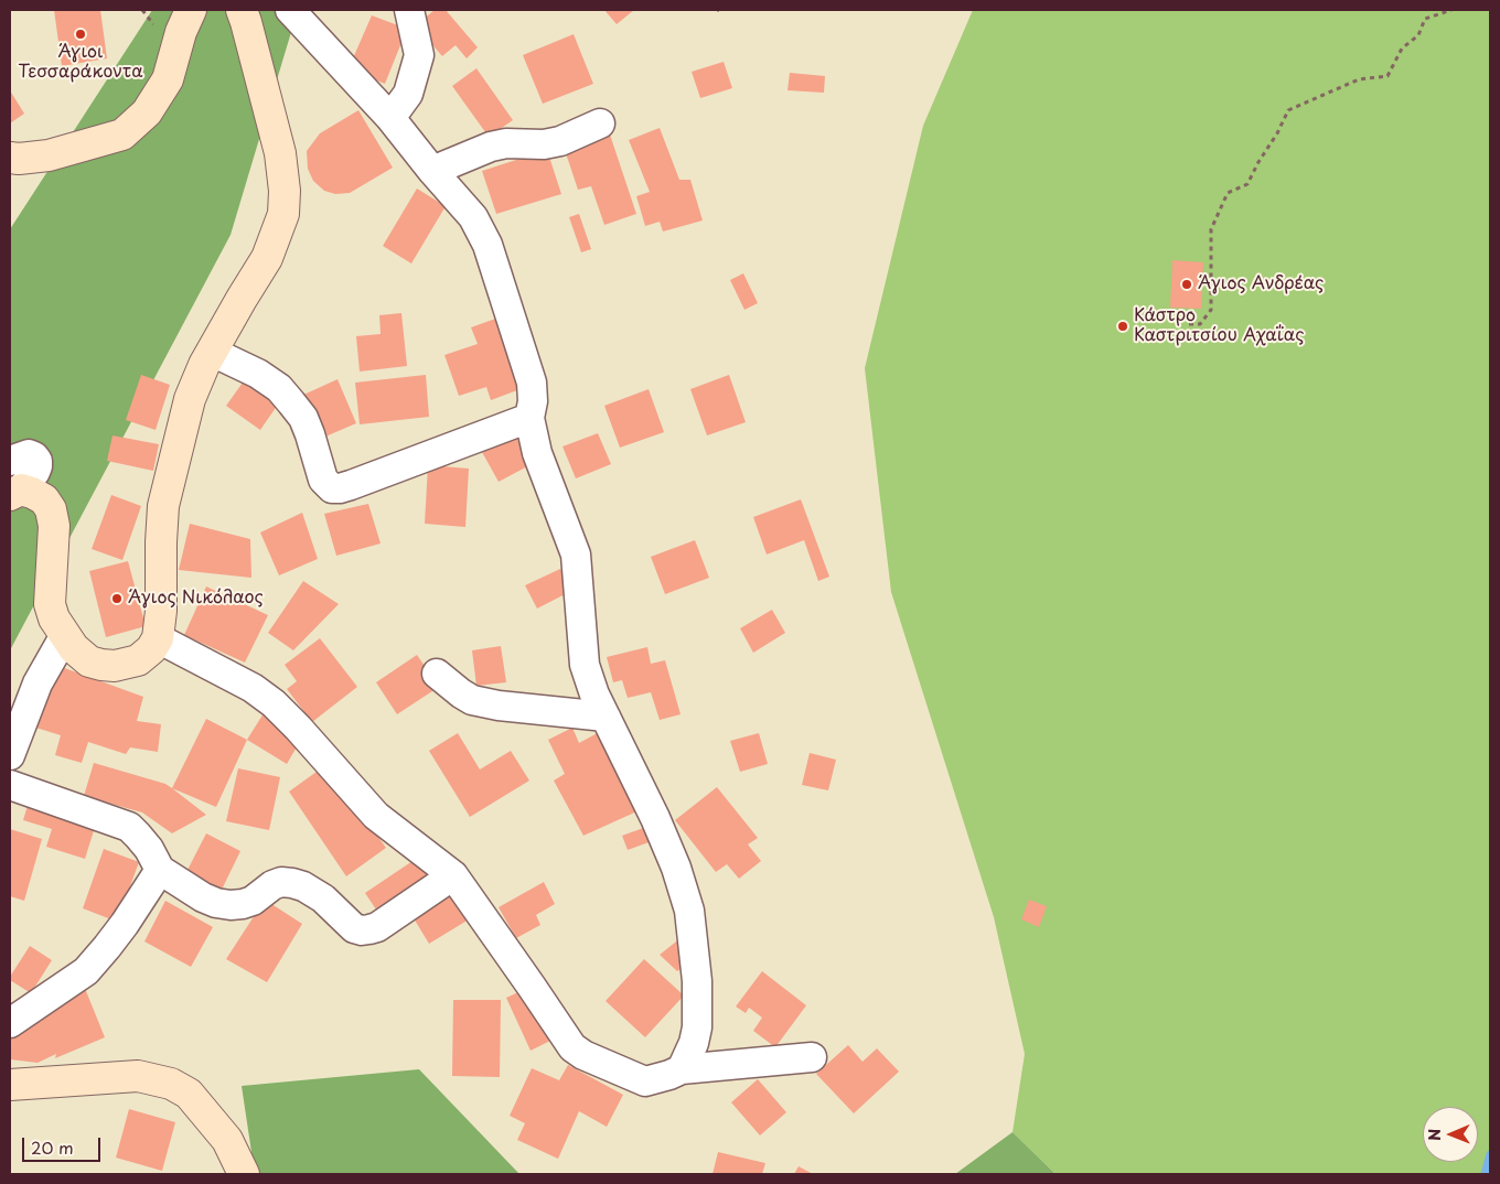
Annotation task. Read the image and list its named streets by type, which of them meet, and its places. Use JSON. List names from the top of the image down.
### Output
{
  "places": [
    "Άγιοι Τεσσαράκοντα",
    "Άγιος Ανδρέας",
    "Κάστρο Καστριτσίου Αχαΐας",
    "Άγιος Νικόλαος"
  ],
  "scale_bar": "20 m",
  "north": "left"
}
